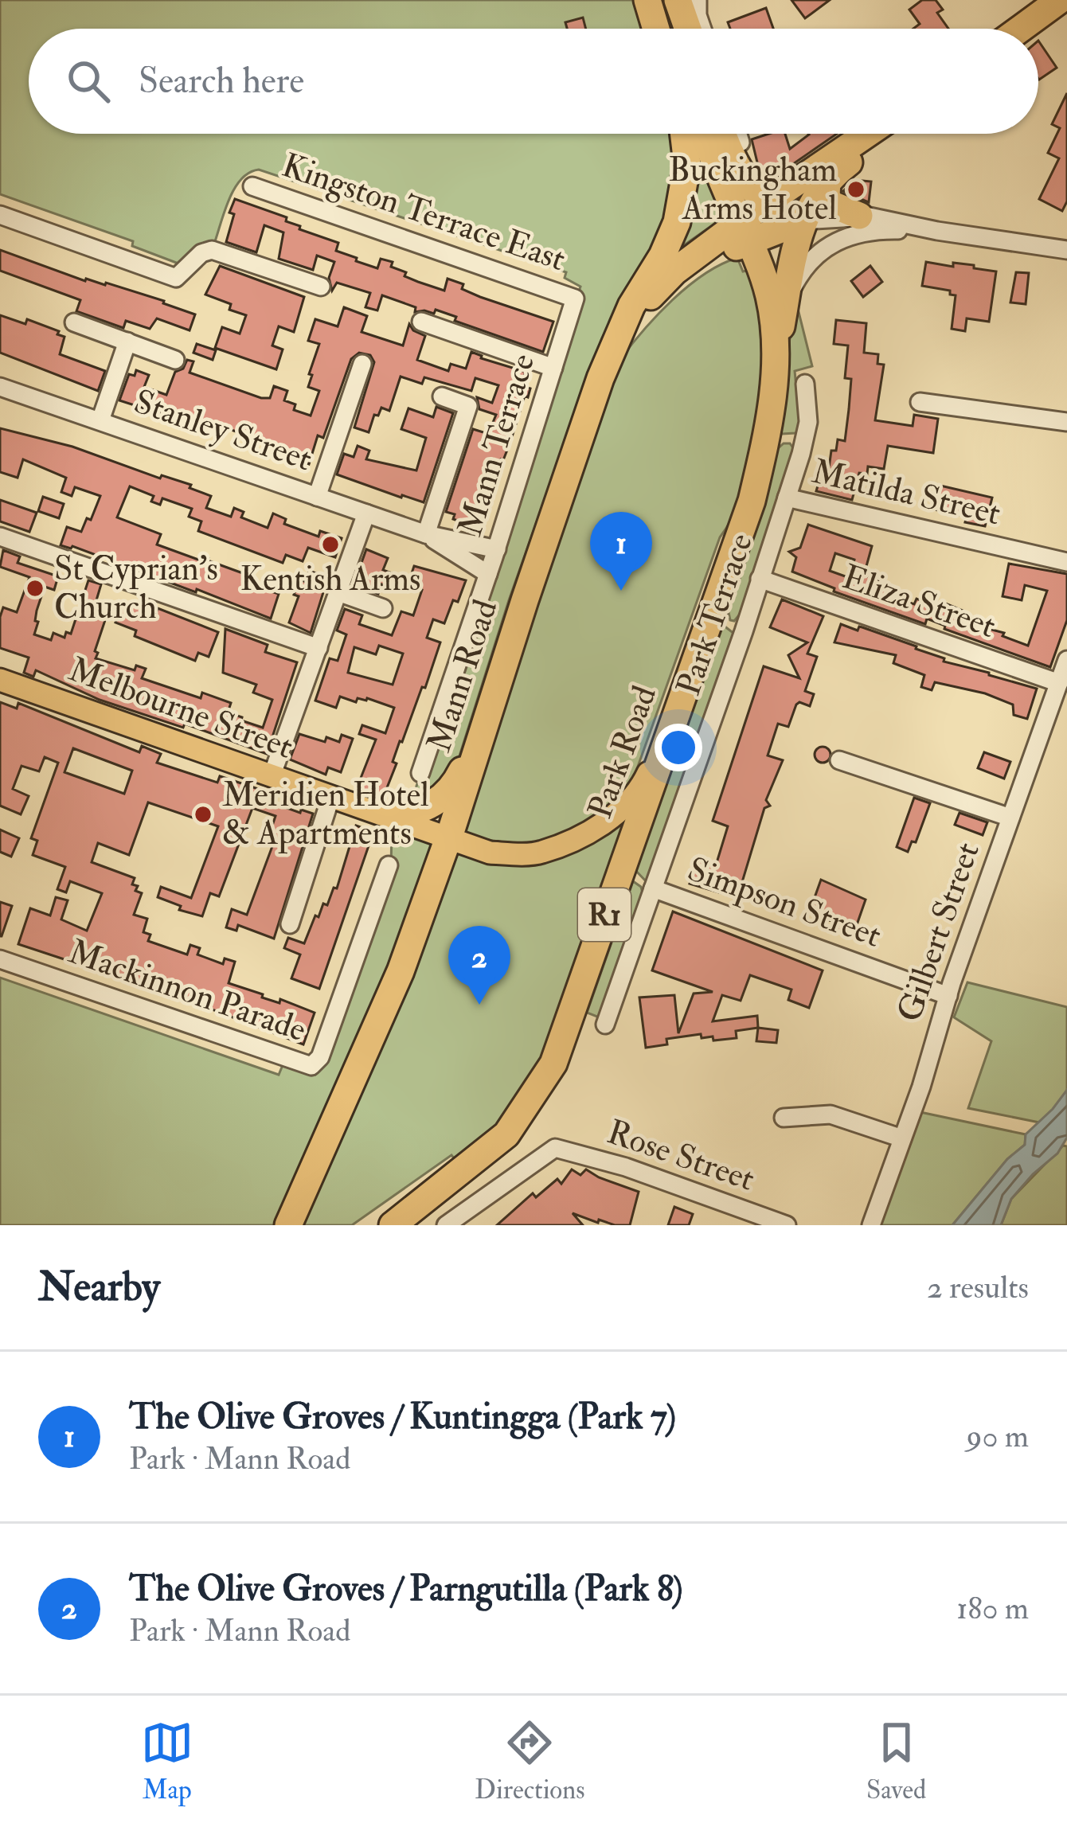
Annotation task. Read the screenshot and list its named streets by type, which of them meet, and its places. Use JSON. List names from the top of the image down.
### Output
{
  "streets": {
    "highway": ["Mann Road", "Park Road", "R1"],
    "main road": ["Melbourne Street"],
    "street": [
      "Kingston Terrace East",
      "Stanley Street",
      "Mann Terrace",
      "Matilda Street",
      "Eliza Street",
      "Park Terrace",
      "Simpson Street",
      "Gilbert Street",
      "Mackinnon Parade",
      "Rose Street"
    ]
  },
  "crossings": [
    ["Kingston Terrace East", "Mann Terrace"],
    ["Stanley Street", "Mann Terrace"],
    ["Matilda Street", "Park Terrace"],
    ["Eliza Street", "Park Terrace"],
    ["Eliza Street", "Gilbert Street"],
    ["Park Terrace", "Simpson Street"],
    ["Mann Road", "Melbourne Street"],
    ["Melbourne Street", "Park Road"],
    ["Park Road", "R1"],
    ["Simpson Street", "Gilbert Street"]
  ],
  "places": [
    "Buckingham Arms Hotel",
    "Kentish Arms",
    "St Cyprian's Church",
    "Meridien Hotel & Apartments"
  ],
  "page": {
    "search": "Search here",
    "pins": ["1", "2"],
    "heading": ["Nearby", "2 results"],
    "list": [
      {
        "mark": "1",
        "name": "The Olive Groves / Kuntingga (Park 7)",
        "note": "Park · Mann Road",
        "value": "90 m"
      },
      {
        "mark": "2",
        "name": "The Olive Groves / Parngutilla (Park 8)",
        "note": "Park · Mann Road",
        "value": "180 m"
      }
    ],
    "nav": ["Map", "Directions", "Saved"]
  }
}
